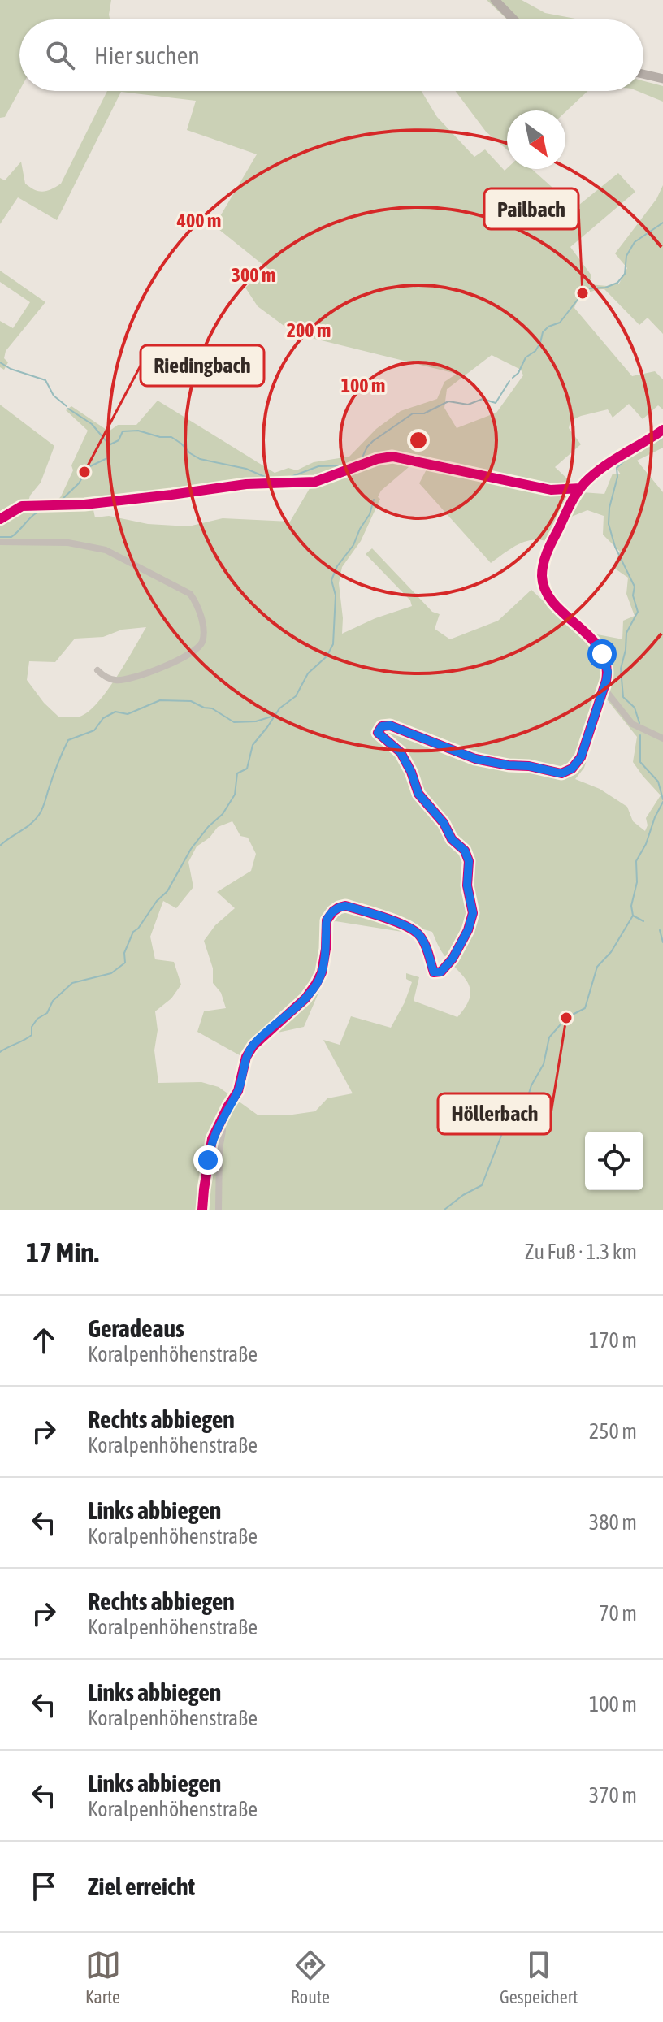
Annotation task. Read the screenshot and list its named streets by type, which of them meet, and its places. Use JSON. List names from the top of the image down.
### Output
{
  "places": ["Pailbach", "Riedingbach", "Höllerbach"],
  "north": "bottom right",
  "page": {
    "search": "Hier suchen",
    "heading": ["17 Min.", "Zu Fuß · 1.3 km"],
    "list": [
      ["Geradeaus", "Koralpenhöhenstraße", "170 m"],
      ["Rechts abbiegen", "Koralpenhöhenstraße", "250 m"],
      ["Links abbiegen", "Koralpenhöhenstraße", "380 m"],
      ["Rechts abbiegen", "Koralpenhöhenstraße", "70 m"],
      ["Links abbiegen", "Koralpenhöhenstraße", "100 m"],
      ["Links abbiegen", "Koralpenhöhenstraße", "370 m"],
      "Ziel erreicht"
    ],
    "nav": ["Karte", "Route", "Gespeichert"]
  },
  "rings": [
    "400 m",
    "300 m",
    "200 m",
    "100 m"
  ]
}
